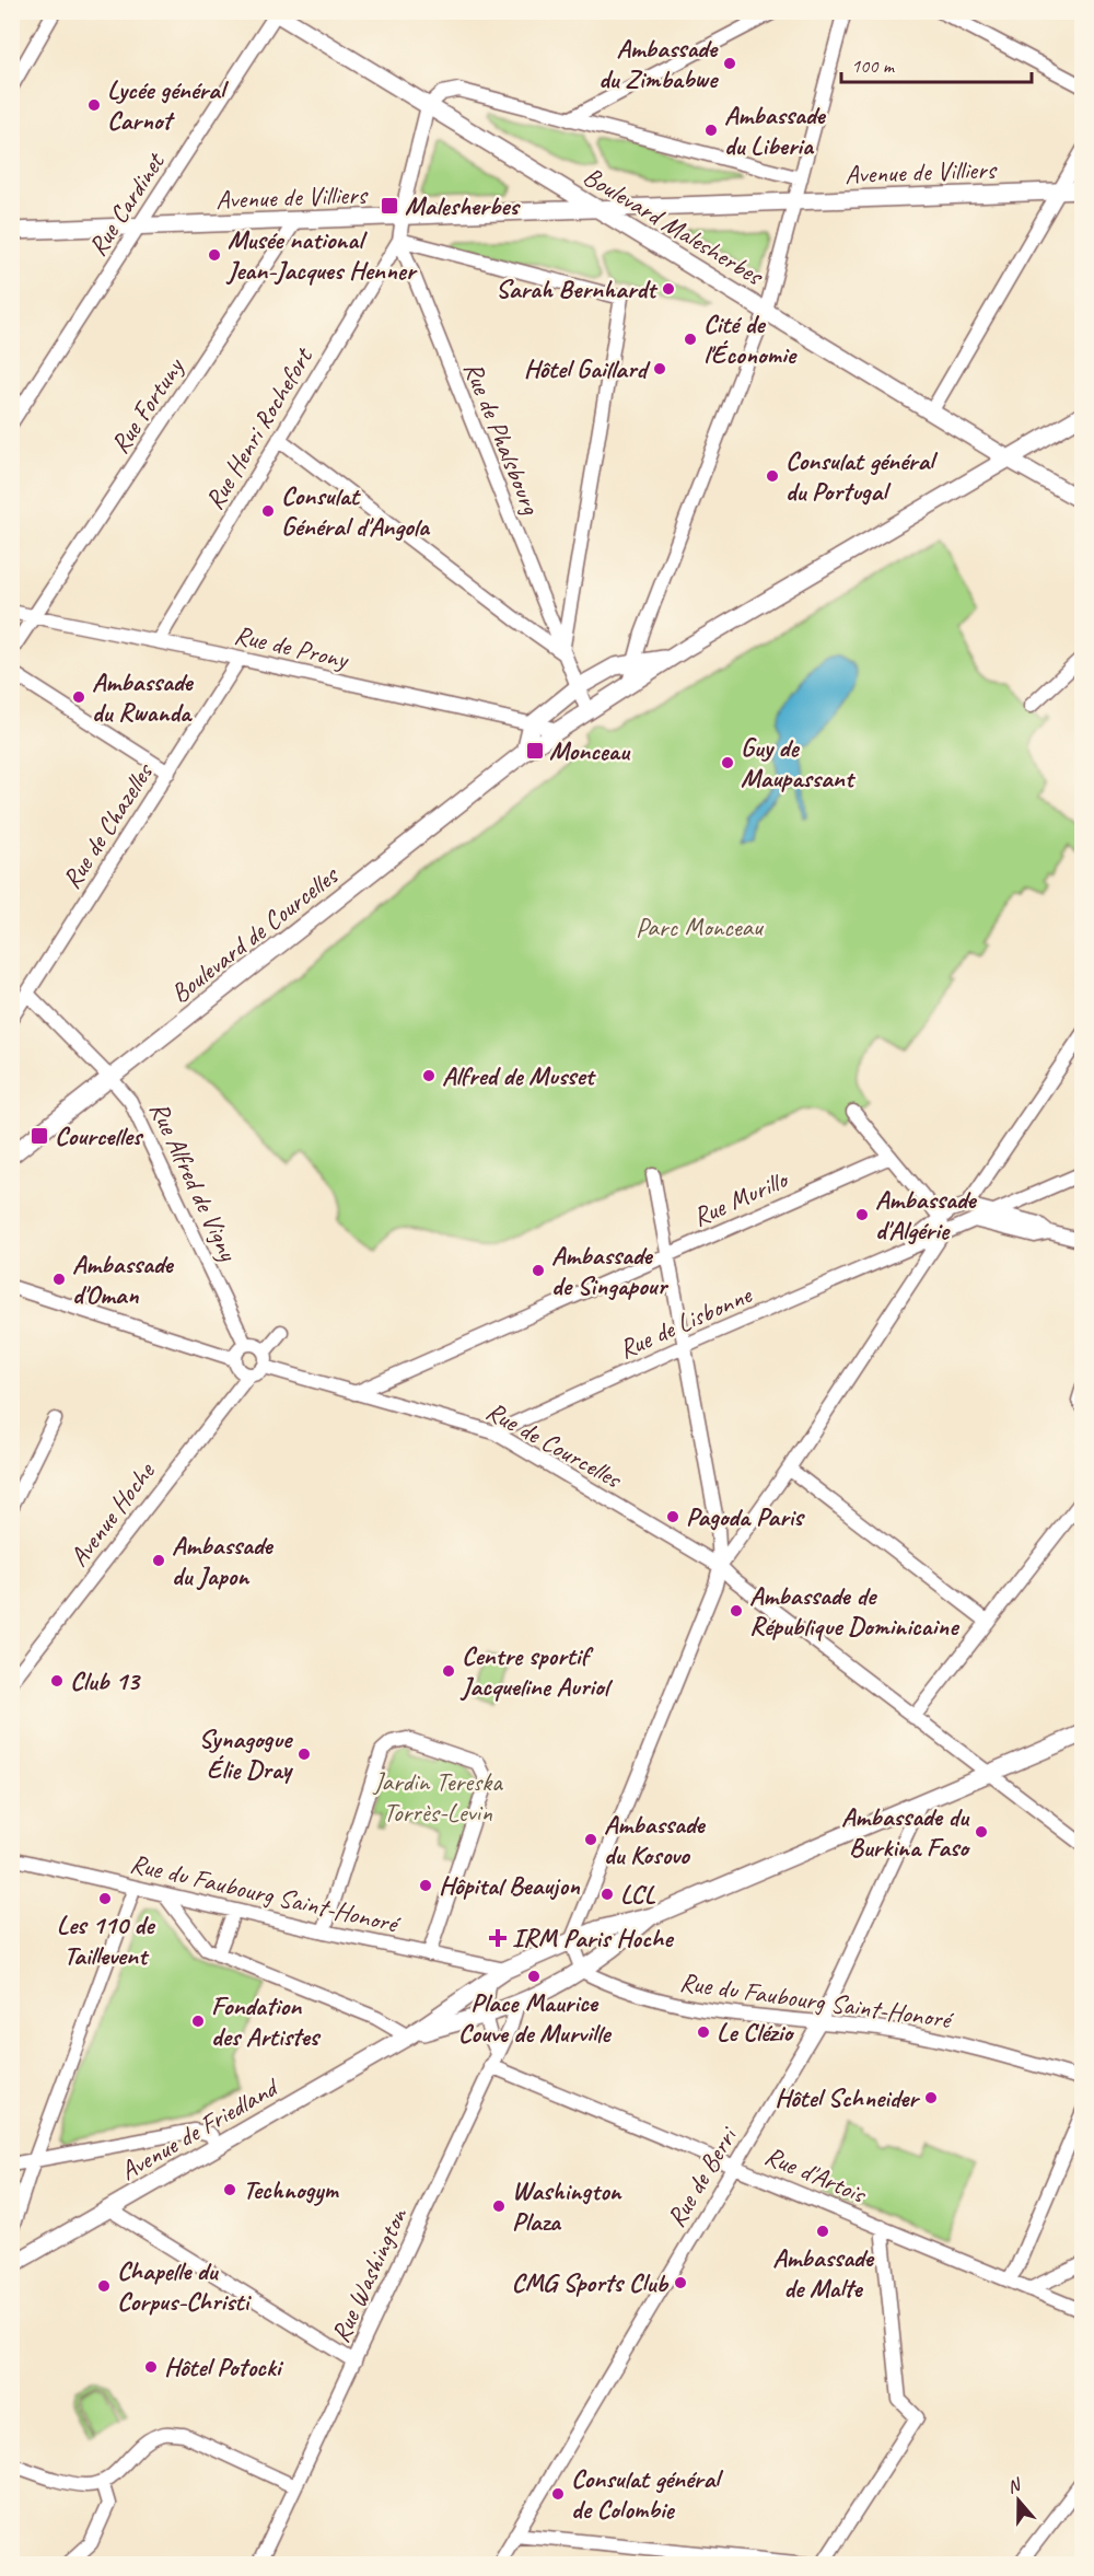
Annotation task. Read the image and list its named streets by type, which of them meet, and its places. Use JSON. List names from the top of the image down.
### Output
{
  "streets": {
    "main road": [
      "Avenue de Villiers",
      "Boulevard Malesherbes",
      "Boulevard de Courcelles",
      "Avenue de Friedland"
    ],
    "street": [
      "Rue Cardinet",
      "Rue Fortuny",
      "Rue Henri Rochefort",
      "Rue de Phalsbourg",
      "Rue de Prony",
      "Rue de Chazelles",
      "Rue Alfred de Vigny",
      "Rue Murillo",
      "Rue de Lisbonne",
      "Rue de Courcelles",
      "Avenue Hoche",
      "Rue du Faubourg Saint-Honoré",
      "Rue d'Artois",
      "Rue de Berri",
      "Rue Washington"
    ]
  },
  "crossings": [
    ["Avenue de Villiers", "Rue Cardinet"],
    ["Avenue de Villiers", "Boulevard Malesherbes"],
    ["Avenue de Villiers", "Rue Fortuny"],
    ["Rue Cardinet", "Boulevard Malesherbes"],
    ["Rue Fortuny", "Rue de Prony"],
    ["Rue Henri Rochefort", "Rue de Phalsbourg"],
    ["Rue Henri Rochefort", "Rue de Prony"],
    ["Rue de Phalsbourg", "Boulevard de Courcelles"],
    ["Rue de Prony", "Rue de Chazelles"],
    ["Rue de Prony", "Boulevard de Courcelles"],
    ["Rue de Chazelles", "Rue Alfred de Vigny"],
    ["Boulevard de Courcelles", "Rue Alfred de Vigny"],
    ["Rue Alfred de Vigny", "Rue de Courcelles"],
    ["Rue Alfred de Vigny", "Avenue Hoche"],
    ["Rue Murillo", "Rue de Courcelles"],
    ["Rue de Lisbonne", "Rue de Courcelles"],
    ["Rue de Courcelles", "Avenue Hoche"],
    ["Rue du Faubourg Saint-Honoré", "Avenue de Friedland"],
    ["Rue du Faubourg Saint-Honoré", "Rue de Berri"],
    ["Avenue de Friedland", "Rue Washington"],
    ["Rue d'Artois", "Rue de Berri"],
    ["Rue d'Artois", "Rue Washington"]
  ],
  "parks": ["Parc Monceau", "Jardin Tereska Torrès-Levin"],
  "places": {
    "other": [
      "Ambassade du Zimbabwe",
      "Lycée général Carnot",
      "Ambassade du Liberia",
      "Musée national Jean-Jacques Henner",
      "Sarah Bernhardt",
      "Cité de l'Économie",
      "Hôtel Gaillard",
      "Consulat général du Portugal",
      "Consulat Général d'Angola",
      "Ambassade du Rwanda",
      "Guy de Maupassant",
      "Alfred de Musset",
      "Ambassade d'Algérie",
      "Ambassade de Singapour",
      "Ambassade d'Oman",
      "Pagoda Paris",
      "Ambassade du Japon",
      "Ambassade de République Dominicaine",
      "Centre sportif Jacqueline Auriol",
      "Club 13",
      "Synagogue Élie Dray",
      "Ambassade du Burkina Faso",
      "Ambassade du Kosovo",
      "Hôpital Beaujon",
      "LCL",
      "Les 110 de Taillevent",
      "Place Maurice Couve de Murville",
      "Fondation des Artistes",
      "Le Clézio",
      "Hôtel Schneider",
      "Technogym",
      "Washington Plaza",
      "Ambassade de Malte",
      "CMG Sports Club",
      "Chapelle du Corpus-Christi",
      "Hôtel Potocki",
      "Consulat général de Colombie"
    ],
    "transit": ["Malesherbes", "Monceau", "Courcelles"],
    "health": ["IRM Paris Hoche"]
  },
  "scale_bar": "100 m",
  "north": "top"
}
